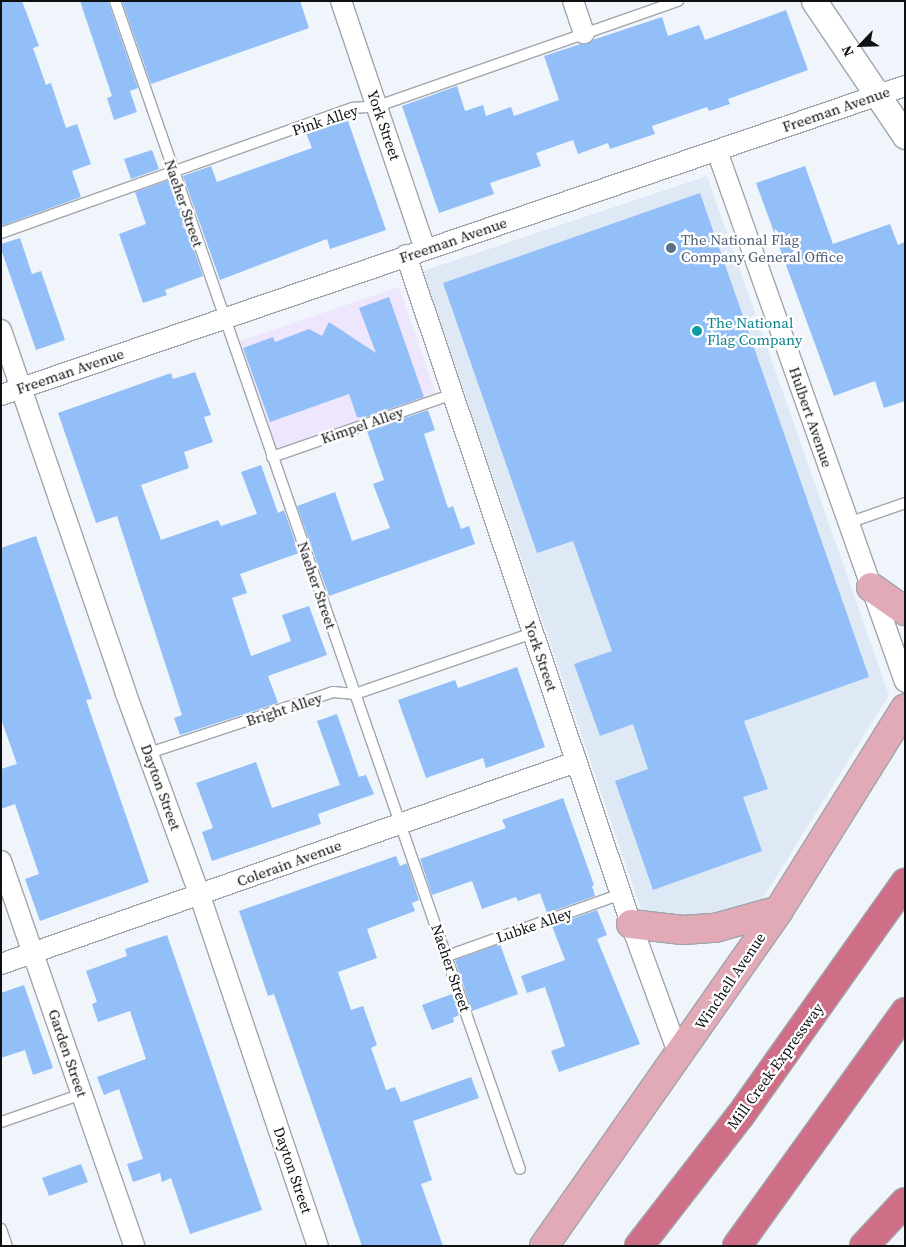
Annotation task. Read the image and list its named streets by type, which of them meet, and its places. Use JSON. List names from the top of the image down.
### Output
{
  "streets": {
    "highway": ["Mill Creek Expressway"],
    "main road": ["Winchell Avenue"],
    "street": [
      "Freeman Avenue",
      "York Street",
      "Hulbert Avenue",
      "Dayton Street",
      "Colerain Avenue",
      "Garden Street"
    ],
    "lane": [
      "Pink Alley",
      "Naeher Street",
      "Kimpel Alley",
      "Bright Alley",
      "Lubke Alley"
    ]
  },
  "crossings": [
    ["Freeman Avenue", "York Street"],
    ["Freeman Avenue", "Naeher Street"],
    ["Freeman Avenue", "Hulbert Avenue"],
    ["Freeman Avenue", "Dayton Street"],
    ["Pink Alley", "York Street"],
    ["Pink Alley", "Naeher Street"],
    ["York Street", "Kimpel Alley"],
    ["York Street", "Bright Alley"],
    ["York Street", "Colerain Avenue"],
    ["York Street", "Lubke Alley"],
    ["York Street", "Winchell Avenue"],
    ["Naeher Street", "Kimpel Alley"],
    ["Naeher Street", "Bright Alley"],
    ["Naeher Street", "Colerain Avenue"],
    ["Naeher Street", "Lubke Alley"],
    ["Bright Alley", "Dayton Street"],
    ["Dayton Street", "Colerain Avenue"],
    ["Colerain Avenue", "Garden Street"]
  ],
  "places": ["The National Flag Company General Office", "The National Flag Company"],
  "north": "bottom left"
}
